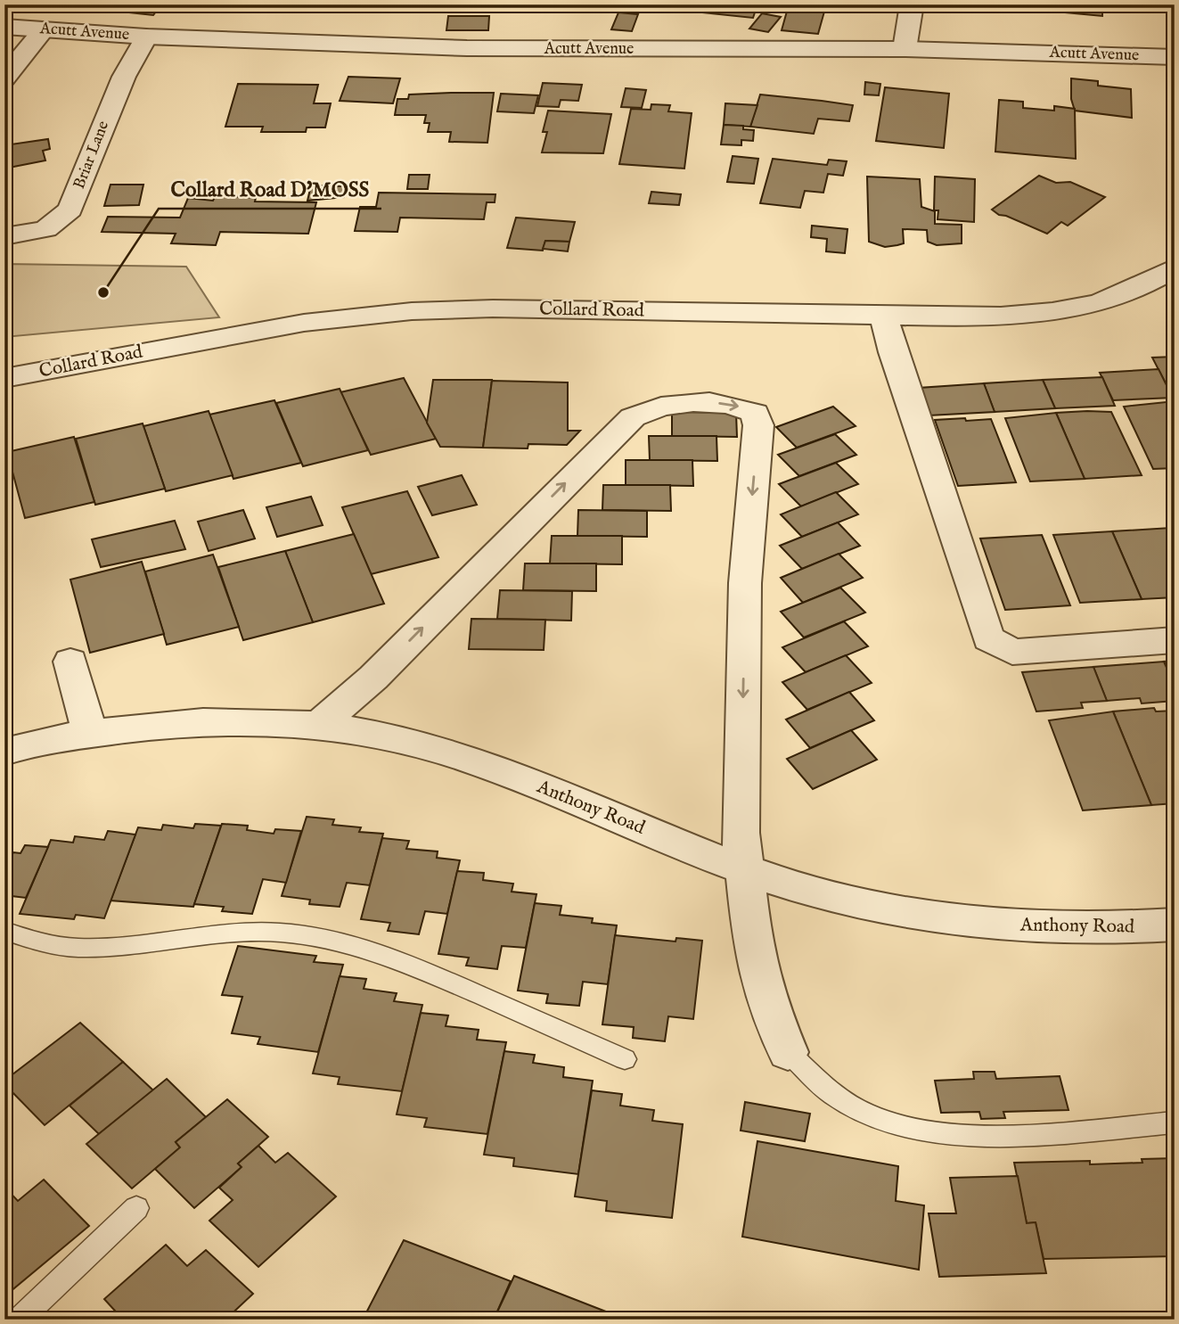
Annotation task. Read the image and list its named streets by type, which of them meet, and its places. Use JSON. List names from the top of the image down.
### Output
{
  "streets": {
    "street": [
      "Acutt Avenue",
      "Briar Lane",
      "Collard Road",
      "Anthony Road"
    ]
  },
  "crossings": [
    ["Acutt Avenue", "Briar Lane"]
  ],
  "places": ["Collard Road D'MOSS"]
}
